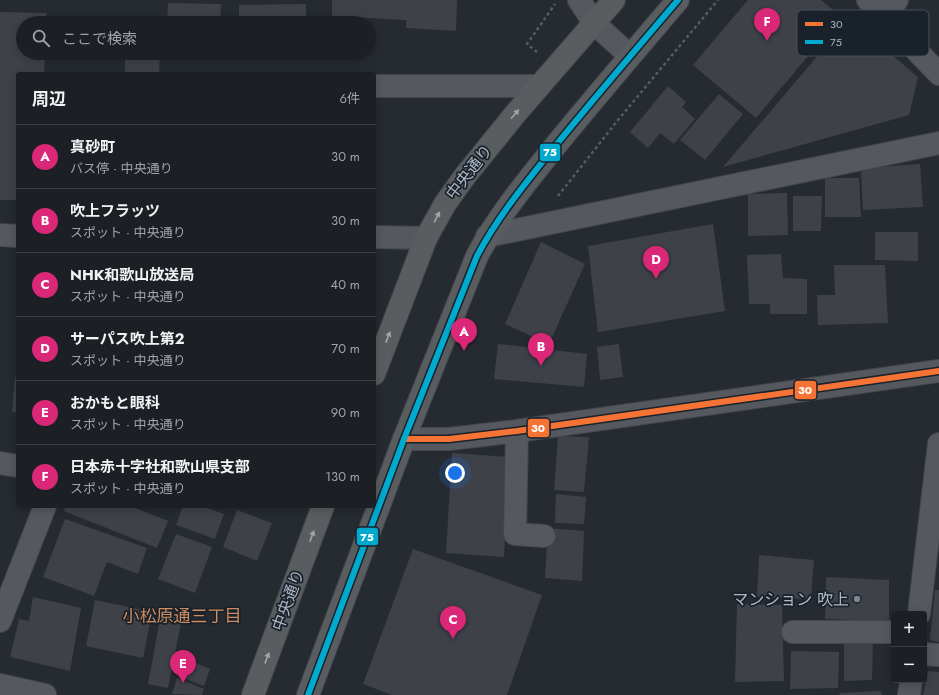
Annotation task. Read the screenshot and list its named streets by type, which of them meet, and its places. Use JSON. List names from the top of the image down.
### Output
{
  "streets": {
    "highway": ["中央通り"]
  },
  "districts": ["小松原通三丁目"],
  "places": ["マンション 吹上"],
  "lines": ["transit line 75", "transit line 30"],
  "legend": ["30", "75"],
  "page": {
    "pins": [
      "F",
      "D",
      "A",
      "B",
      "C",
      "E"
    ],
    "search": "ここで検索",
    "heading": ["周辺", "6件"],
    "list": [
      {
        "mark": "A",
        "name": "真砂町",
        "note": "バス停 · 中央通り",
        "value": "30 m"
      },
      {
        "mark": "B",
        "name": "吹上フラッツ",
        "note": "スポット · 中央通り",
        "value": "30 m"
      },
      {
        "mark": "C",
        "name": "NHK和歌山放送局",
        "note": "スポット · 中央通り",
        "value": "40 m"
      },
      {
        "mark": "D",
        "name": "サーパス吹上第２",
        "note": "スポット · 中央通り",
        "value": "70 m"
      },
      {
        "mark": "E",
        "name": "おかもと眼科",
        "note": "スポット · 中央通り",
        "value": "90 m"
      },
      {
        "mark": "F",
        "name": "日本赤十字社和歌山県支部",
        "note": "スポット · 中央通り",
        "value": "130 m"
      }
    ],
    "map_buttons": ["+", "−"]
  }
}
